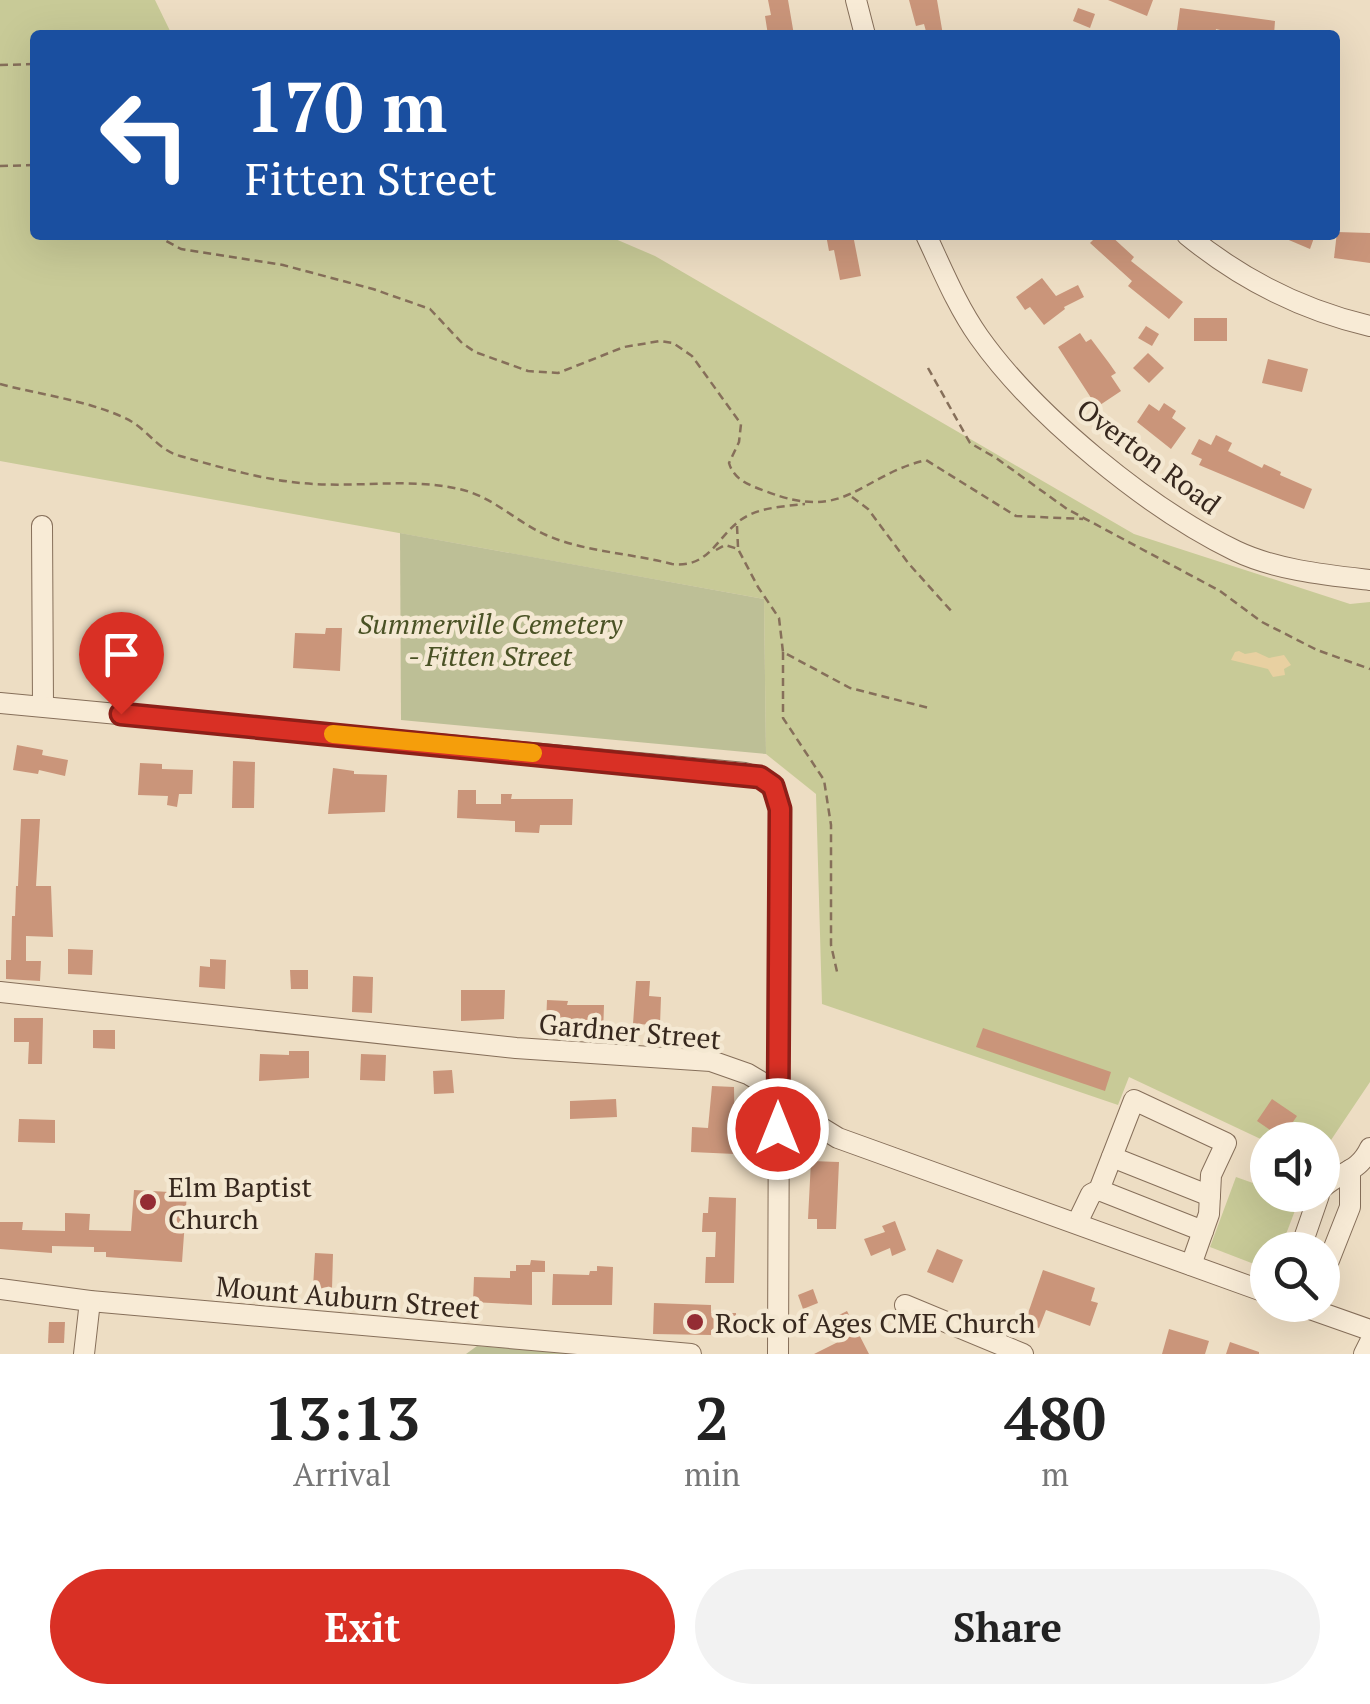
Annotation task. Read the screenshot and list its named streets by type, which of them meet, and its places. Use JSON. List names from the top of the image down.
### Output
{
  "streets": {
    "street": ["Overton Road", "Gardner Street", "Mount Auburn Street"]
  },
  "parks": ["Summerville Cemetery - Fitten Street"],
  "places": ["Elm Baptist Church", "Rock of Ages CME Church"],
  "page": {
    "turn": ["170 m", "Fitten Street"],
    "eta": [
      "13:13",
      "Arrival",
      "2",
      "min",
      "480",
      "m"
    ],
    "buttons": ["Exit", "Share"]
  }
}
